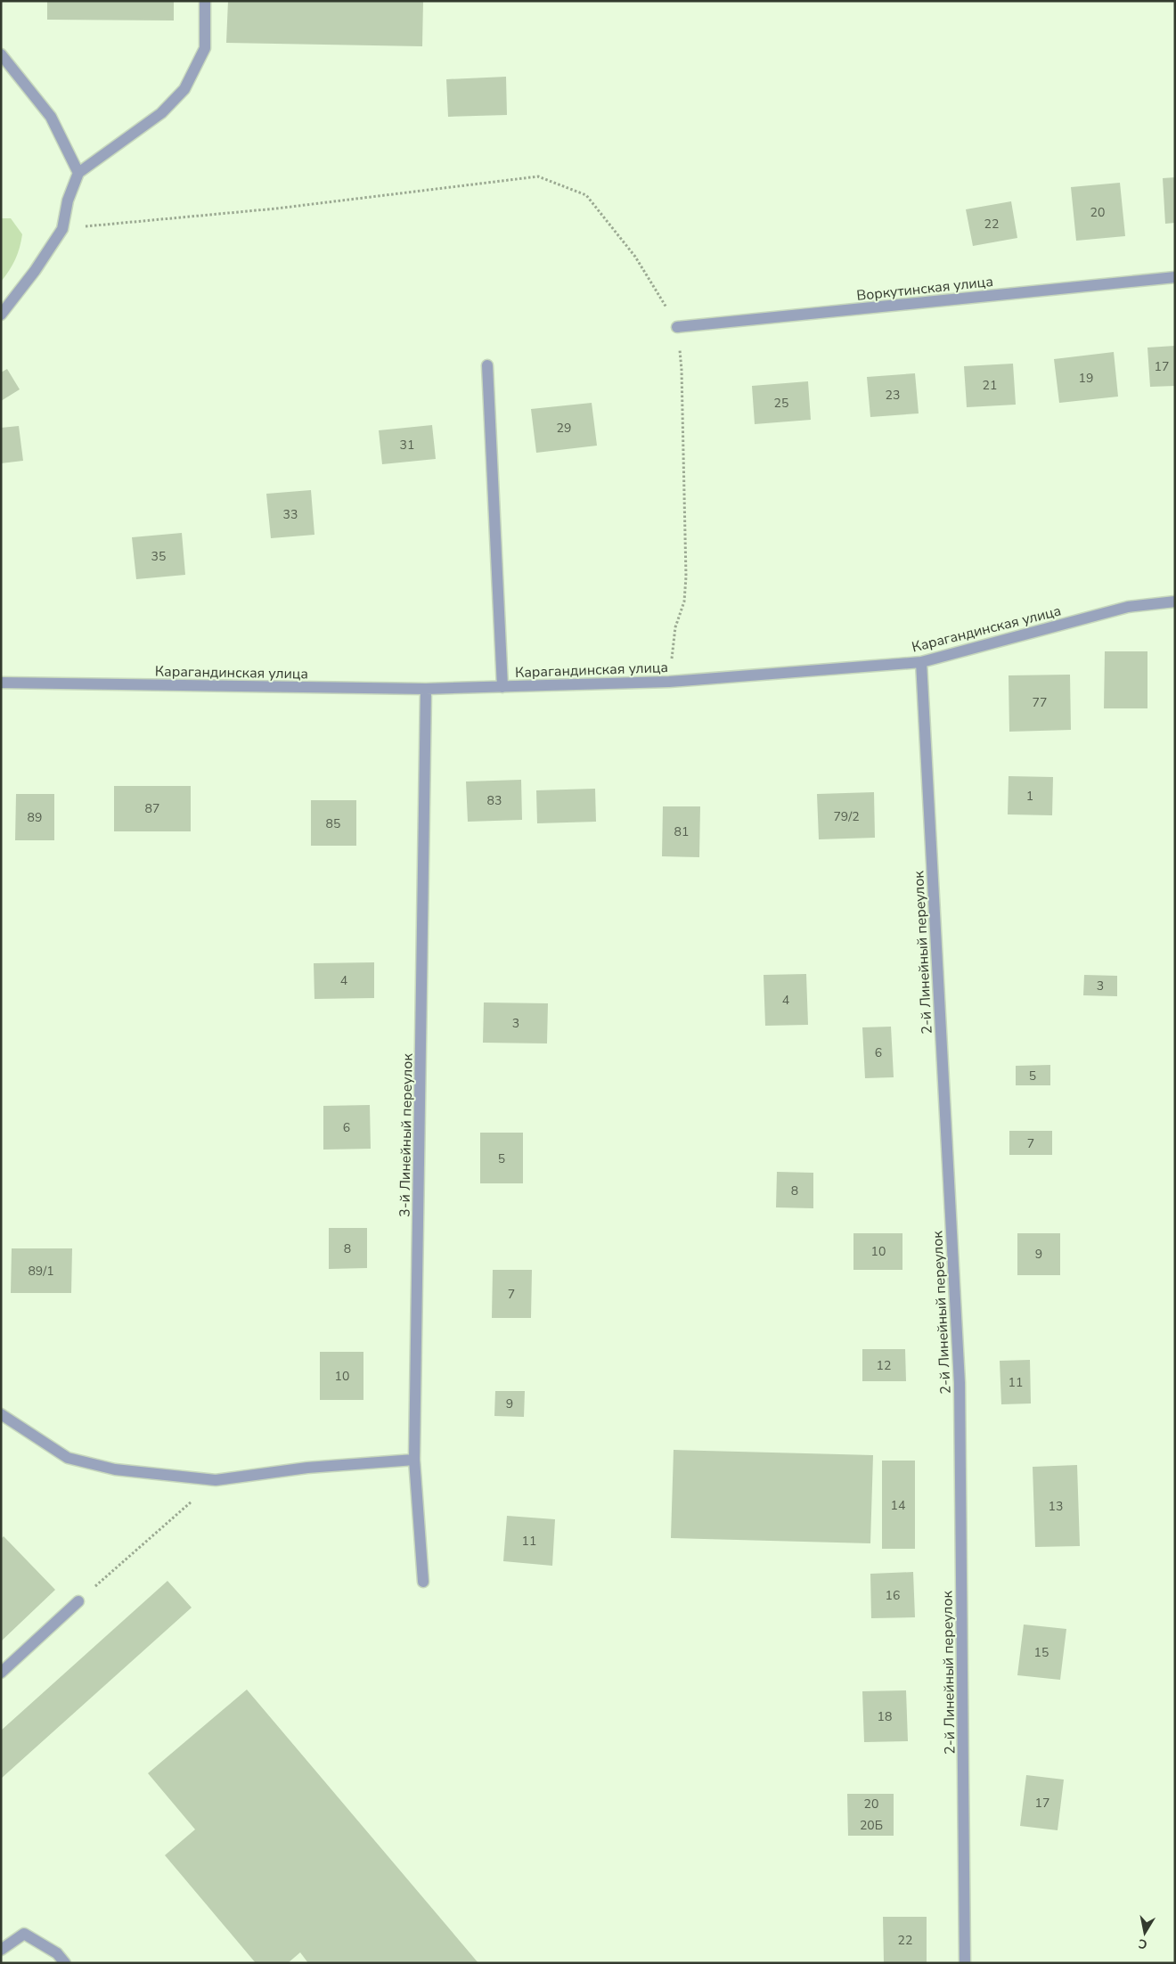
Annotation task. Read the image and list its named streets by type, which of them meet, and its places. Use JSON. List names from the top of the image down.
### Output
{
  "streets": {
    "street": [
      "Воркутинская улица",
      "Карагандинская улица",
      "2-й Линейный переулок",
      "3-й Линейный переулок"
    ]
  },
  "crossings": [
    ["Карагандинская улица", "2-й Линейный переулок"],
    ["Карагандинская улица", "3-й Линейный переулок"]
  ],
  "house_numbers": [
    "20",
    "22",
    "17",
    "19",
    "21",
    "23",
    "25",
    "29",
    "31",
    "33",
    "35",
    "77",
    "1",
    "83",
    "87",
    "79/2",
    "89",
    "85",
    "81",
    "4",
    "3",
    "4",
    "3",
    "6",
    "5",
    "6",
    "7",
    "5",
    "8",
    "8",
    "10",
    "9",
    "89/1",
    "7",
    "12",
    "10",
    "11",
    "9",
    "14",
    "13",
    "11",
    "16",
    "15",
    "18",
    "17",
    "20",
    "20Б",
    "22"
  ],
  "north": "bottom"
}
